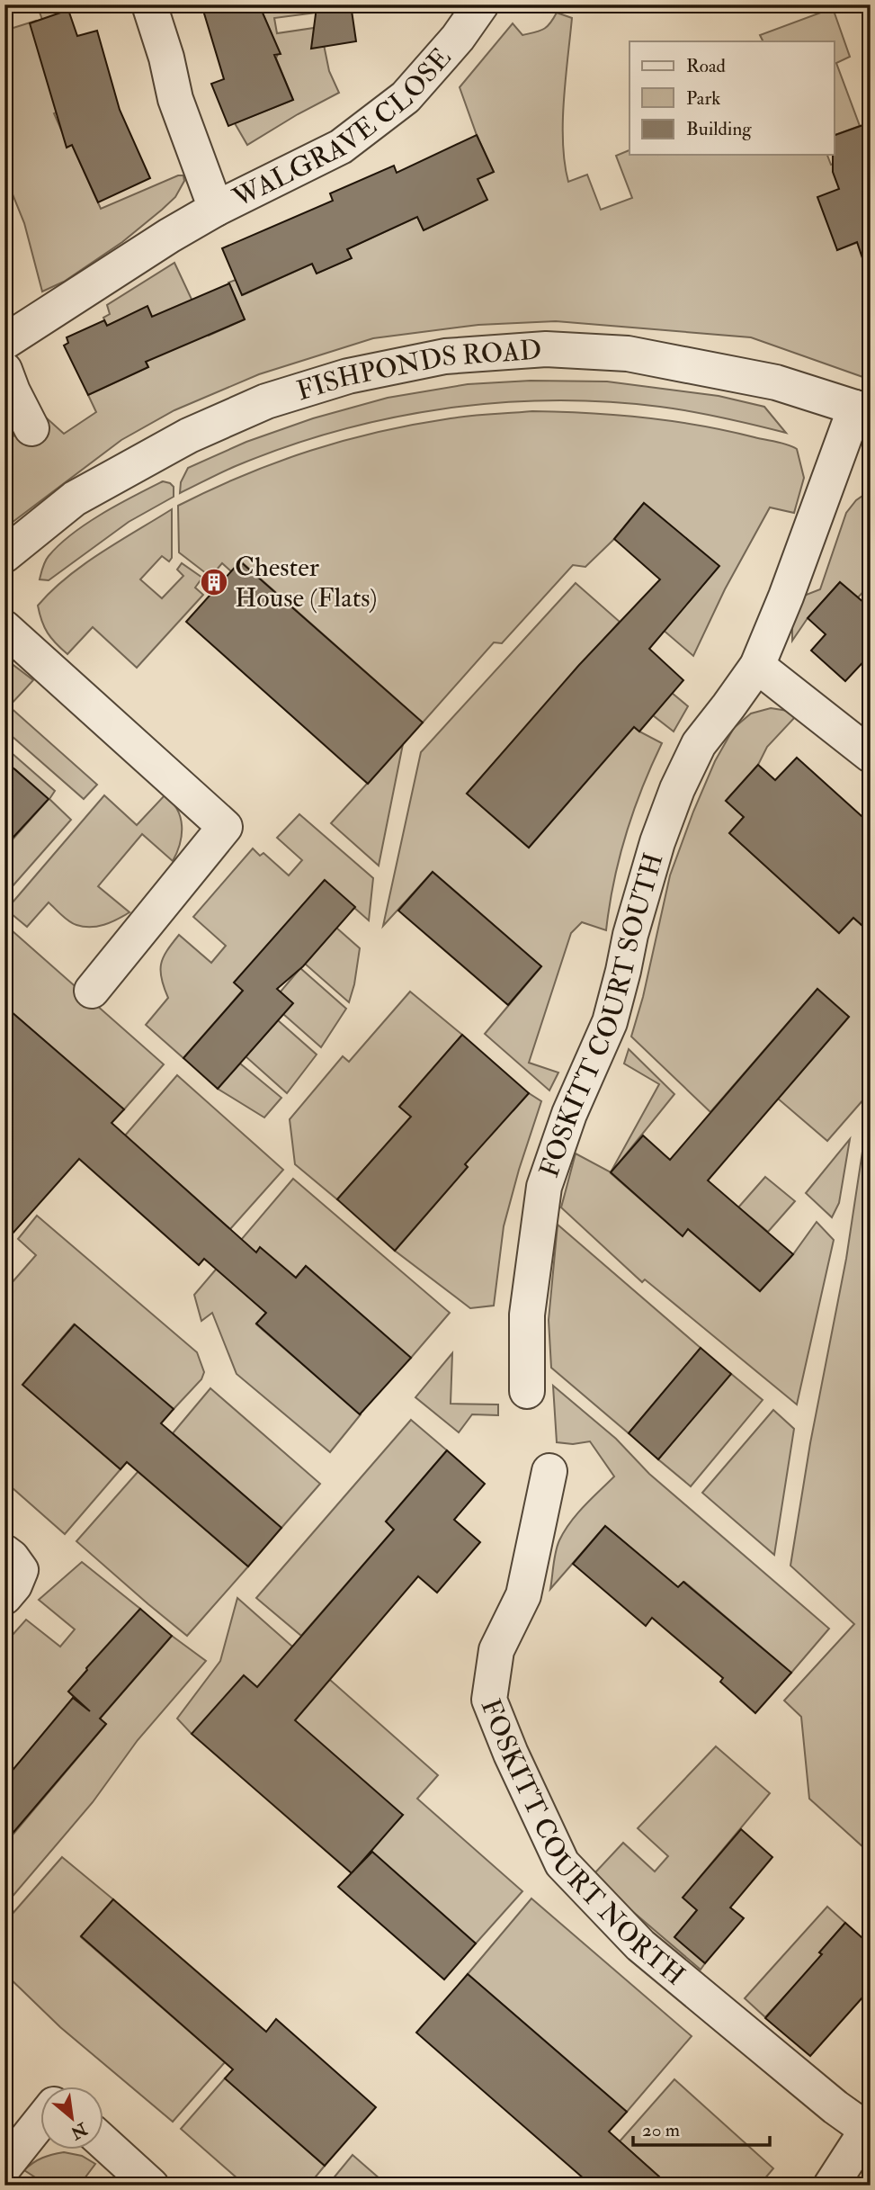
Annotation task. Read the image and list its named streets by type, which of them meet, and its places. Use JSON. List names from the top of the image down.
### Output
{
  "streets": {
    "street": [
      "WALGRAVE CLOSE",
      "FISHPONDS ROAD",
      "FOSKITT COURT SOUTH",
      "FOSKITT COURT NORTH"
    ]
  },
  "crossings": [
    ["FISHPONDS ROAD", "FOSKITT COURT SOUTH"]
  ],
  "places": {
    "building": ["Chester House (Flats)"]
  },
  "legend": ["Road", "Park", "Building"],
  "scale_bar": "20 m",
  "north": "bottom right"
}
